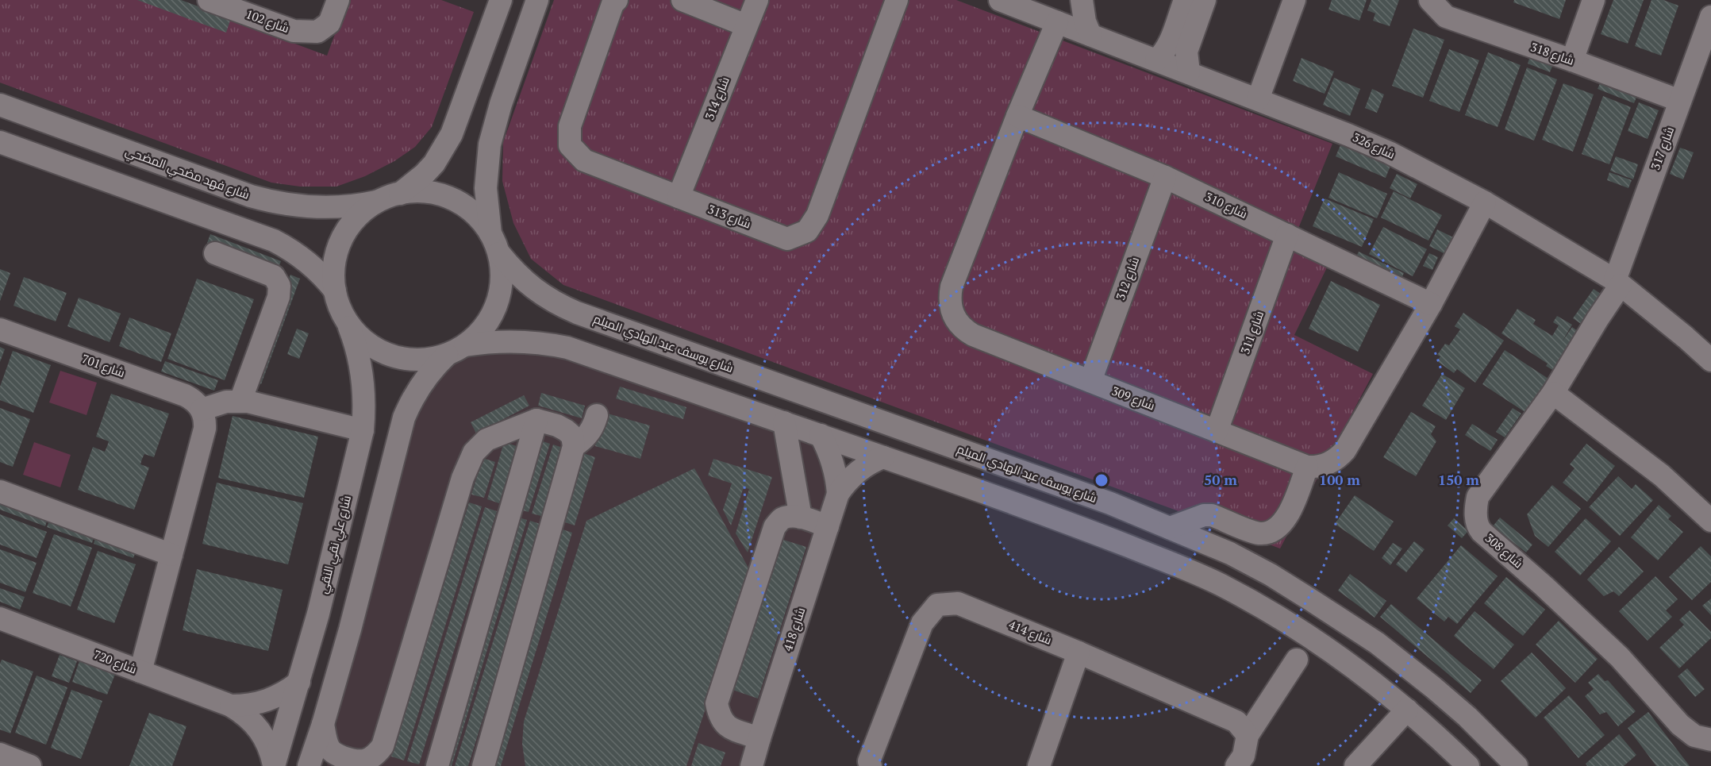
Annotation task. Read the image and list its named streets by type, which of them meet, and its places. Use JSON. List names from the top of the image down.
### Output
{
  "streets": {
    "street": [
      "شارع 102",
      "شارع 318",
      "شارع 314",
      "شارع 326",
      "شارع 317",
      "شارع فهد مضحي المضحي",
      "شارع 310",
      "شارع 313",
      "شارع 312",
      "شارع 311",
      "شارع يوسف عبد الهادي الميلم",
      "شارع 701",
      "شارع 309",
      "شارع علي نقي النقي",
      "شارع 308",
      "شارع 418",
      "شارع 414",
      "شارع 720"
    ]
  },
  "crossings": [
    ["شارع 318", "شارع 317"],
    ["شارع 314", "شارع 313"],
    ["شارع 326", "شارع 317"],
    ["شارع 326", "شارع 309"],
    ["شارع 317", "شارع 308"],
    ["شارع فهد مضحي المضحي", "شارع يوسف عبد الهادي الميلم"],
    ["شارع فهد مضحي المضحي", "شارع علي نقي النقي"],
    ["شارع 310", "شارع 312"],
    ["شارع 310", "شارع 311"],
    ["شارع 310", "شارع 309"],
    ["شارع 312", "شارع 309"],
    ["شارع 311", "شارع 309"],
    ["شارع يوسف عبد الهادي الميلم", "شارع علي نقي النقي"],
    ["شارع علي نقي النقي", "شارع 720"]
  ],
  "rings": ["50 m", "100 m", "150 m"]
}
